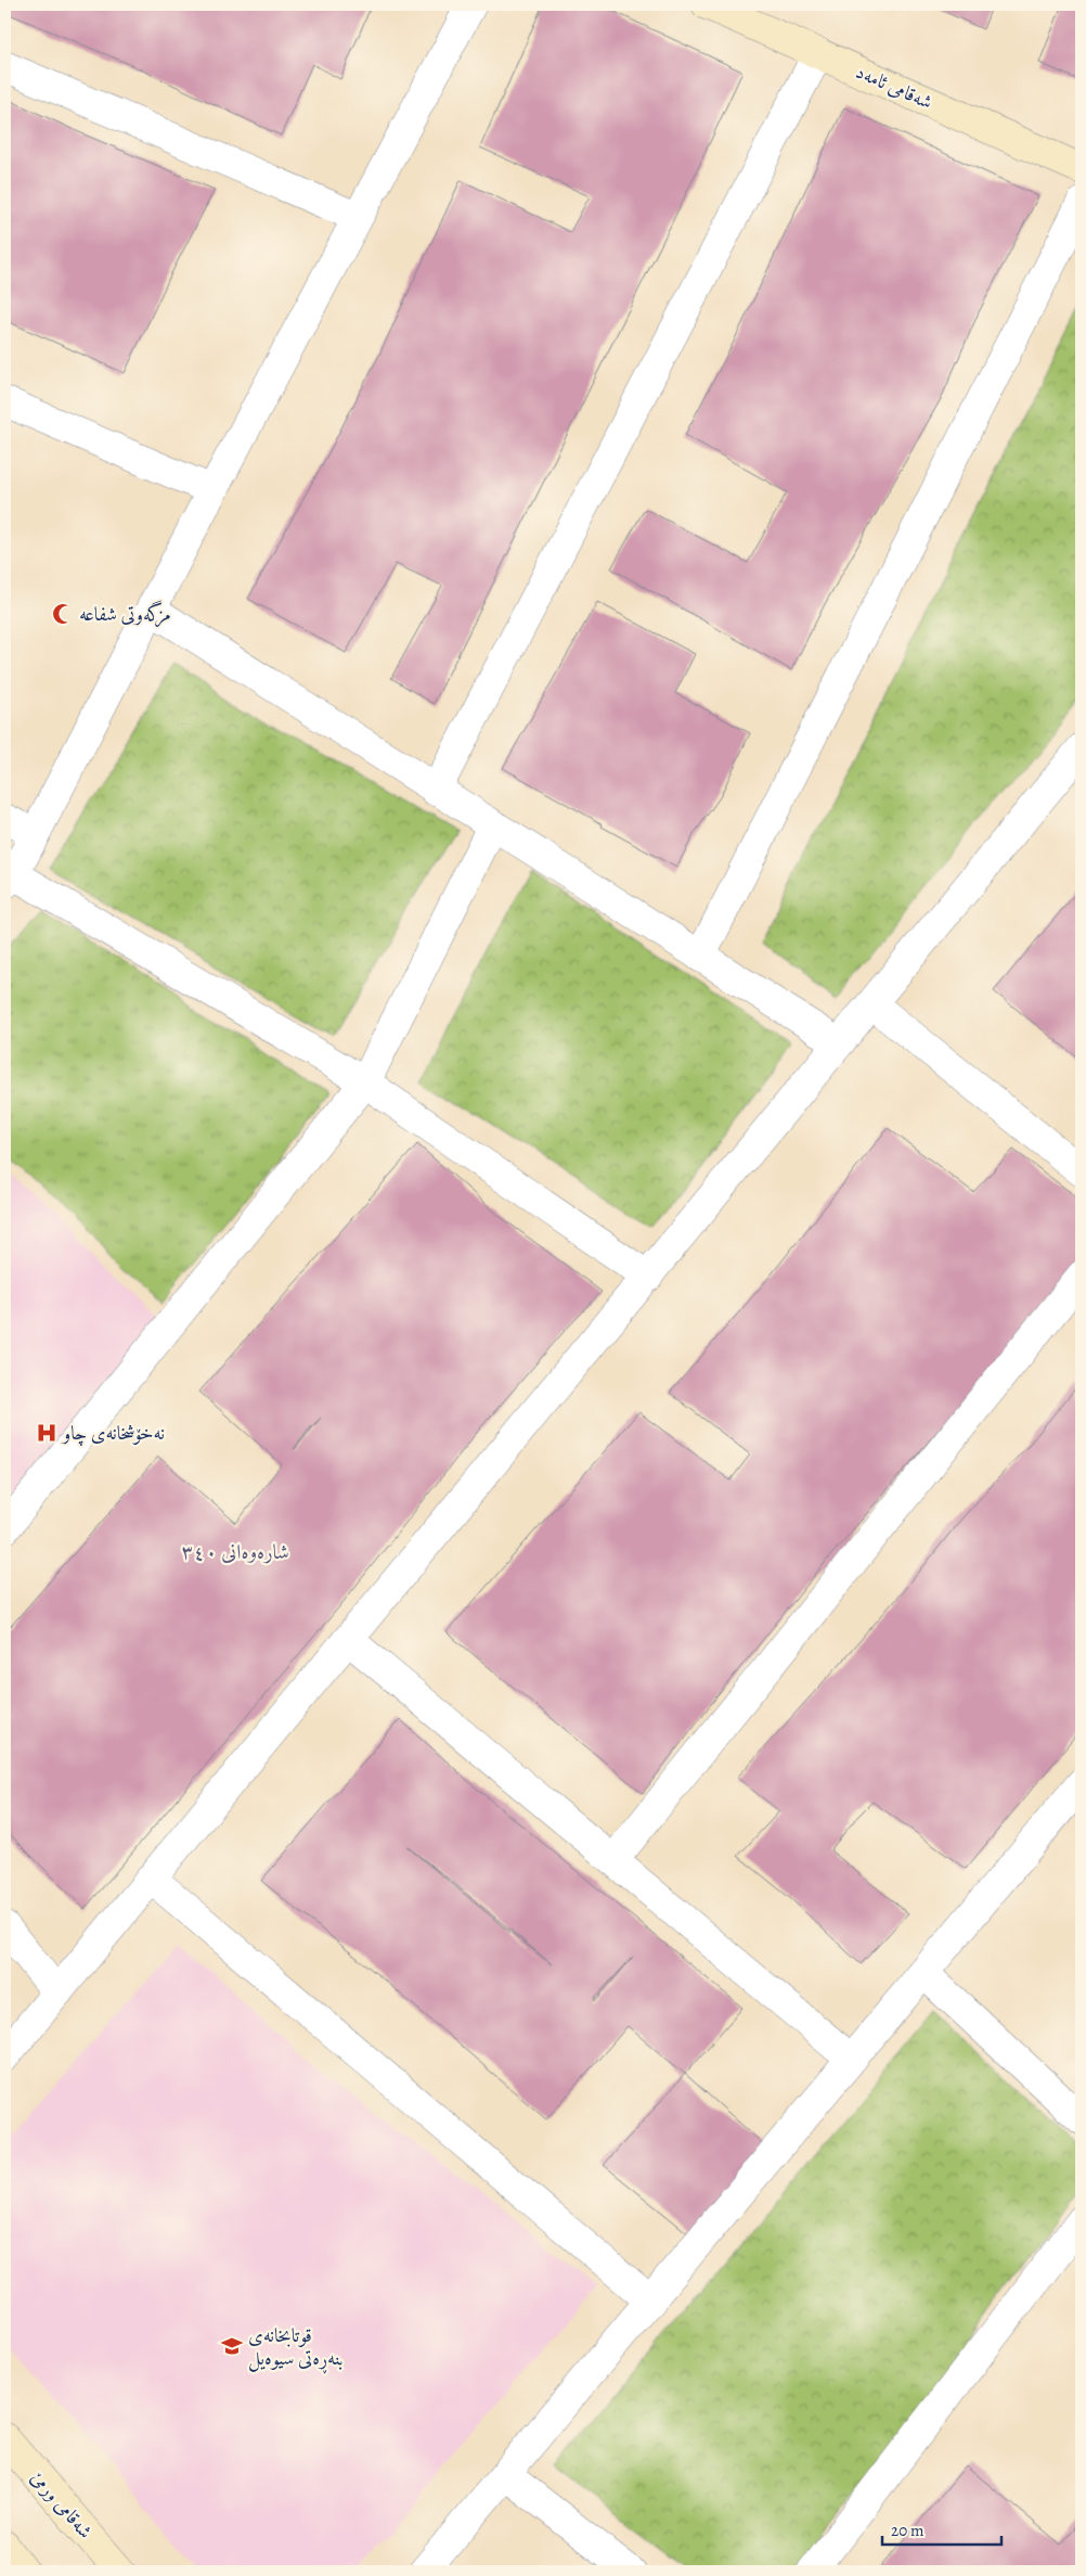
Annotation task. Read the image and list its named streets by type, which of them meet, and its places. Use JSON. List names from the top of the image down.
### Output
{
  "streets": {
    "street": ["شەقامی ئامەد", "شەقامی ورمێ"]
  },
  "districts": ["شارەوەانی ٣٤٠"],
  "places": {
    "mosque": ["مزگەوتی شفاعە"],
    "hospital": ["نەخۆشخانەی چاو"],
    "school or university": ["قوتابخانەی بنەڕەتی سیوەیل"]
  },
  "scale_bar": "20 m"
}
